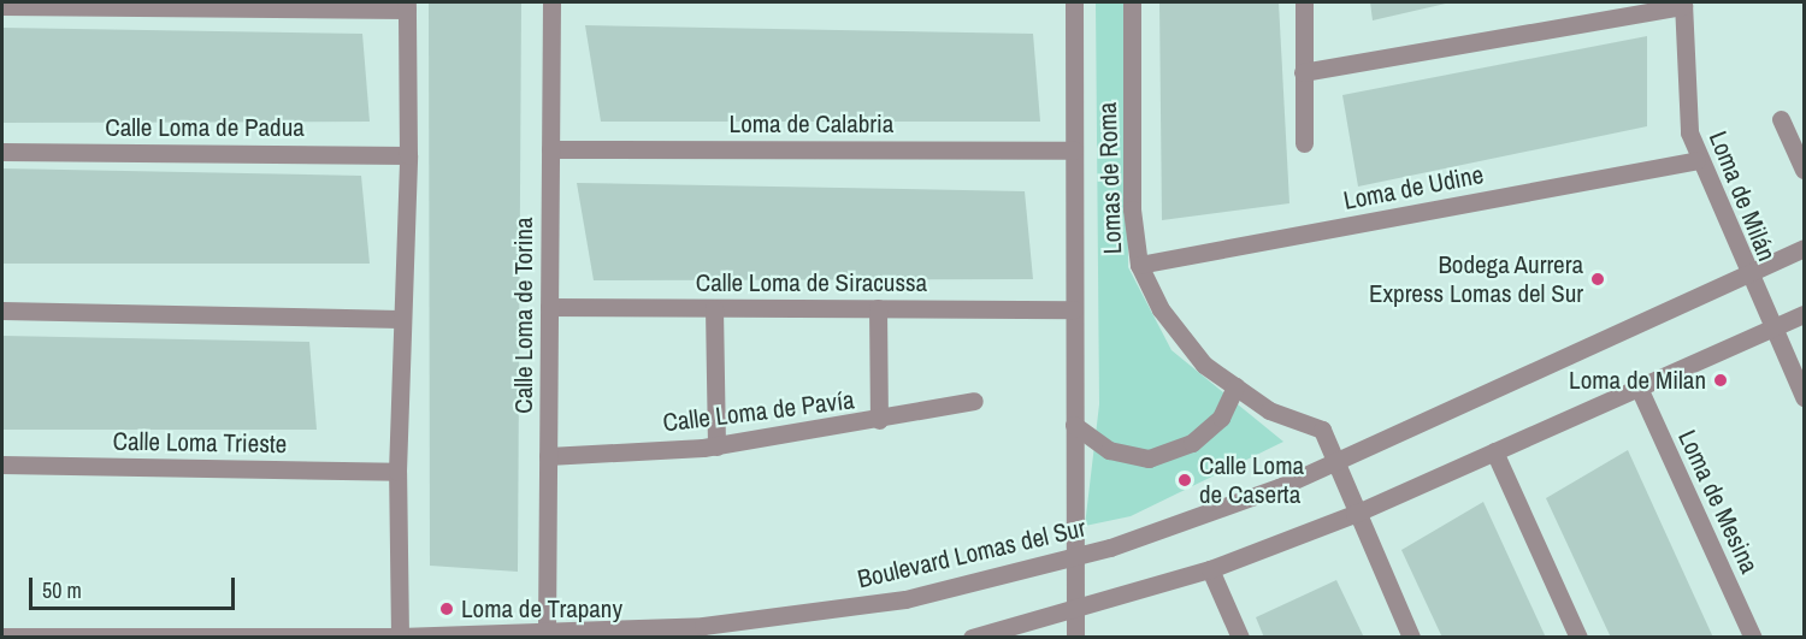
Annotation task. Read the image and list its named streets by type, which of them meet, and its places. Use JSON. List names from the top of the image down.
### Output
{
  "streets": {
    "street": [
      "Loma de Calabria",
      "Calle Loma de Padua",
      "Lomas de Roma",
      "Loma de Udine",
      "Loma de Milán",
      "Calle Loma de Siracussa",
      "Calle Loma de Torina",
      "Calle Loma de Pavía",
      "Calle Loma Trieste",
      "Loma de Mesina",
      "Boulevard Lomas del Sur"
    ]
  },
  "crossings": [
    ["Loma de Calabria", "Lomas de Roma"],
    ["Loma de Calabria", "Calle Loma de Torina"],
    ["Lomas de Roma", "Loma de Udine"],
    ["Lomas de Roma", "Calle Loma de Siracussa"],
    ["Lomas de Roma", "Boulevard Lomas del Sur"],
    ["Loma de Udine", "Loma de Milán"],
    ["Loma de Milán", "Boulevard Lomas del Sur"],
    ["Calle Loma de Siracussa", "Calle Loma de Torina"],
    ["Calle Loma de Torina", "Calle Loma de Pavía"],
    ["Calle Loma de Torina", "Boulevard Lomas del Sur"]
  ],
  "places": [
    "Bodega Aurrera Express Lomas del Sur",
    "Loma de Milan",
    "Calle Loma de Caserta",
    "Loma de Trapany"
  ],
  "scale_bar": "50 m"
}
